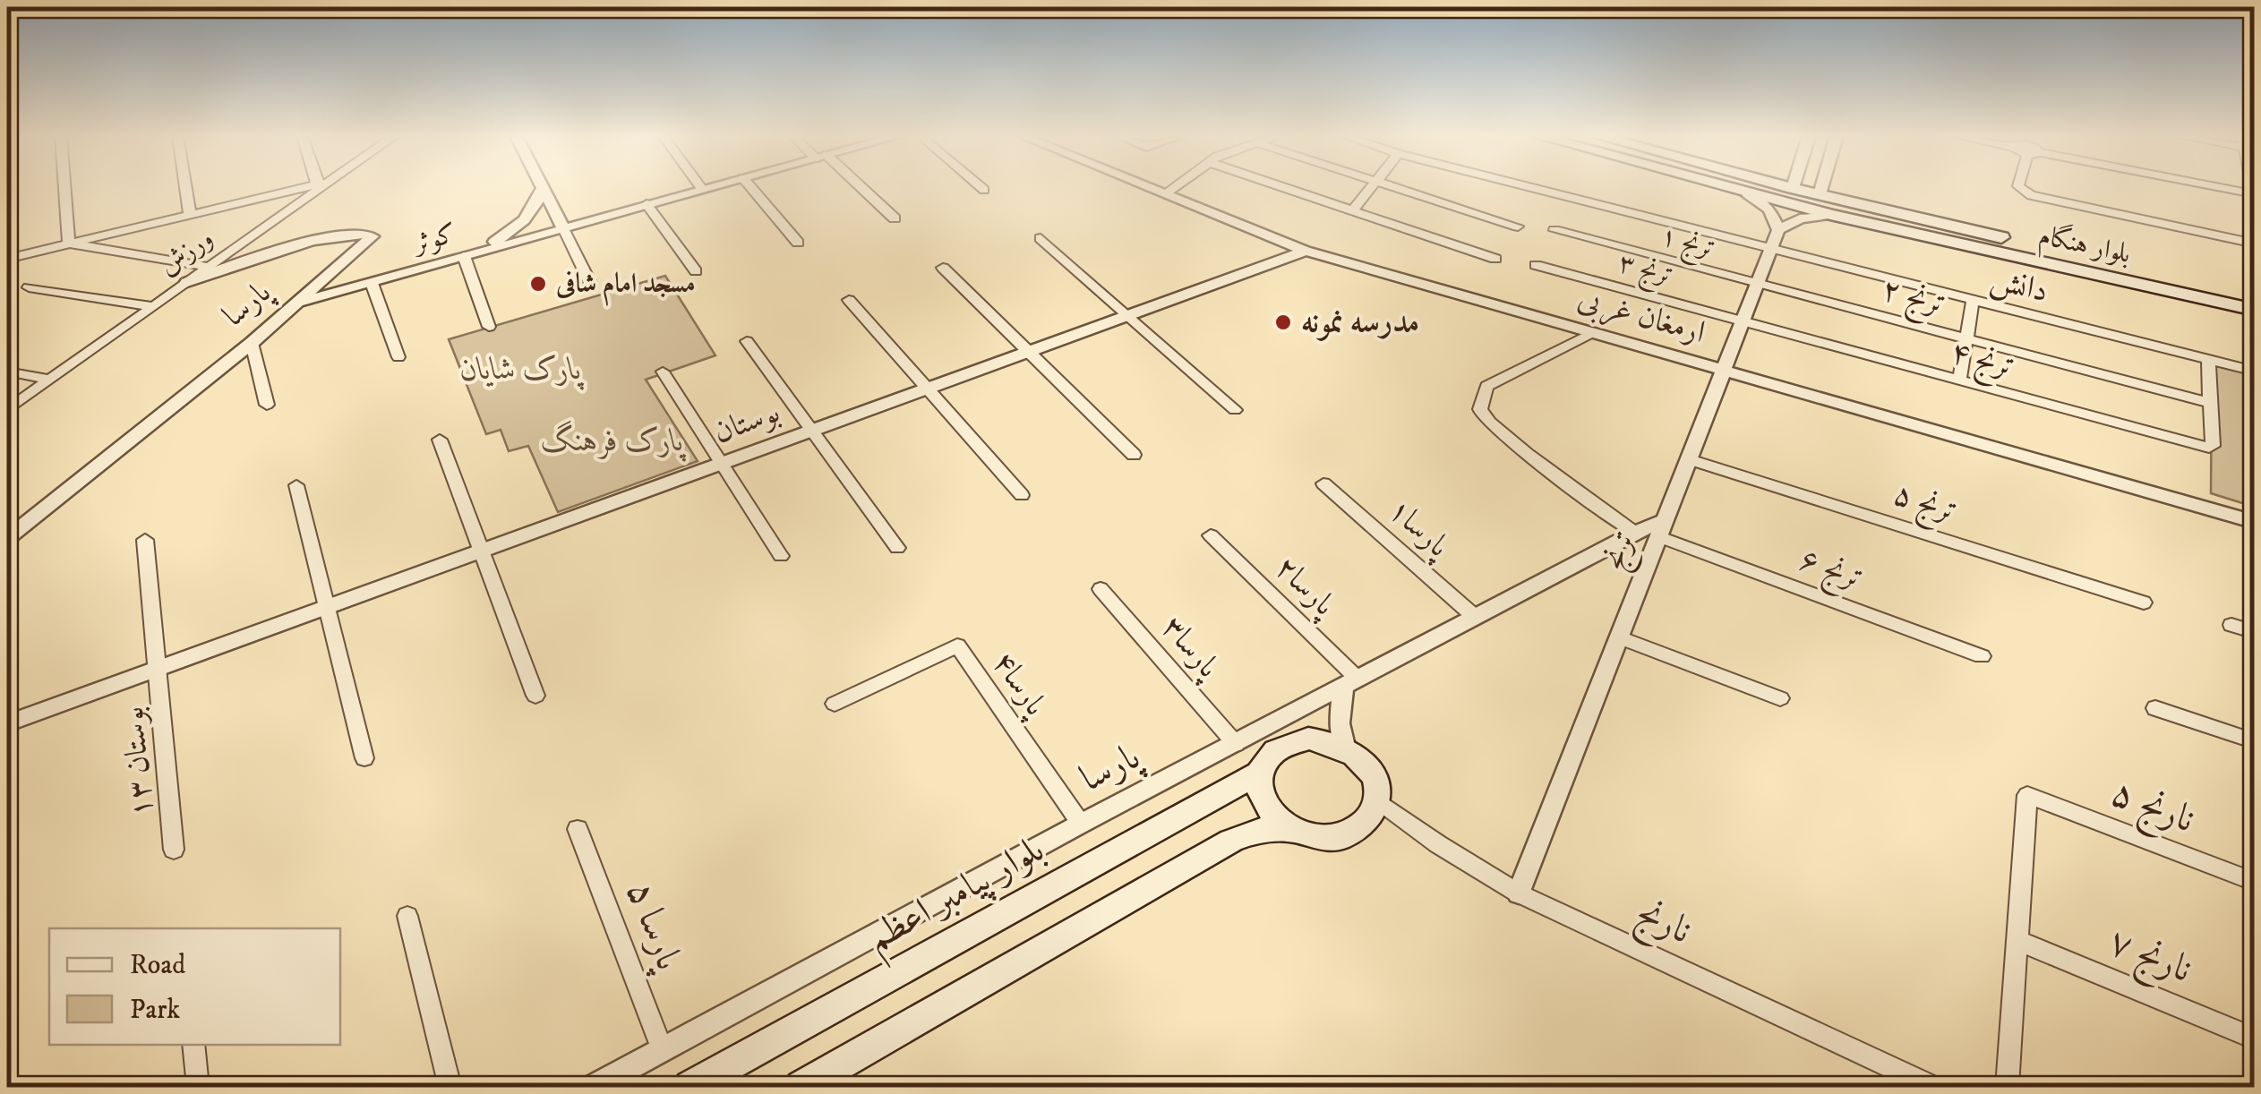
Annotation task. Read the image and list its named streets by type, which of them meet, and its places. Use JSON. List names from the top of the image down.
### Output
{
  "streets": {
    "main road": ["بلوار هنگام", "بلوار پیامبر اعظم"],
    "street": [
      "کوثر",
      "ترنج ۱",
      "ورزش",
      "ترنج ۳",
      "دانش",
      "ترنج ۲",
      "پارسا",
      "ارمغان غربی",
      "ترنج ۴",
      "بوستان",
      "ترنج ۵",
      "پارسا۱",
      "ترنج",
      "ترنج ۶",
      "پارسا۲",
      "پارسا۳",
      "پارسا۴",
      "بوستان ۱۳",
      "نارنج ۵",
      "نارنج",
      "پارسا ۵",
      "نارنج ۷"
    ]
  },
  "crossings": [
    ["کوثر", "پارسا"],
    ["ترنج ۱", "ترنج ۲"],
    ["ترنج ۱", "ترنج"],
    ["ورزش", "پارسا"],
    ["ترنج ۳", "ترنج ۴"],
    ["ترنج ۳", "ترنج"],
    ["دانش", "ترنج"],
    ["ترنج ۲", "ترنج ۴"],
    ["ترنج ۲", "ترنج"],
    ["پارسا", "پارسا۱"],
    ["پارسا", "ترنج"],
    ["پارسا", "ترنج ۶"],
    ["پارسا", "پارسا۲"],
    ["پارسا", "پارسا۳"],
    ["پارسا", "پارسا۴"],
    ["پارسا", "پارسا ۵"],
    ["ارمغان غربی", "بوستان"],
    ["ارمغان غربی", "ترنج"],
    ["ترنج ۴", "ترنج"],
    ["بوستان", "بوستان ۱۳"],
    ["ترنج ۵", "ترنج"],
    ["ترنج", "ترنج ۶"],
    ["ترنج", "نارنج"],
    ["نارنج ۵", "نارنج ۷"],
    ["بلوار پیامبر اعظم", "نارنج"]
  ],
  "parks": ["پارک شایان", "پارک فرهنگ"],
  "places": ["مسجد امام شافی", "مدرسه نمونه"],
  "legend": ["Road", "Park"]
}
